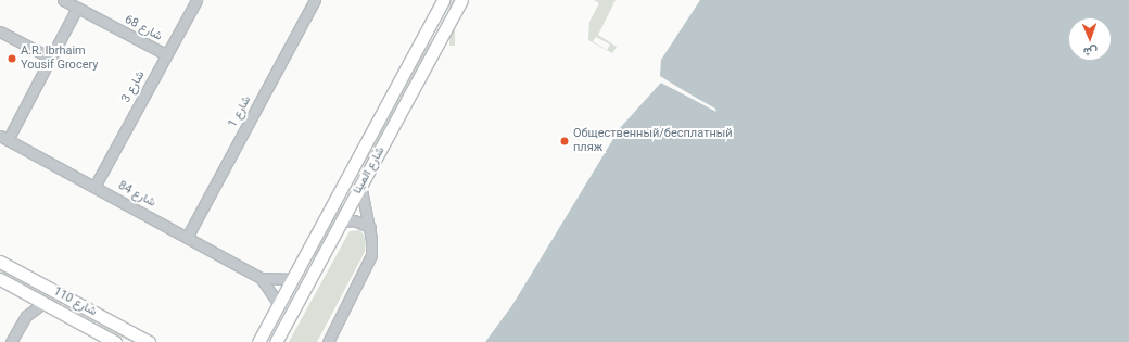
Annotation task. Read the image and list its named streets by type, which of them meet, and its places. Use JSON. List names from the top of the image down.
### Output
{
  "streets": {
    "main road": ["شارع المينا", "شارع 110"],
    "street": [
      "شارع 68",
      "شارع 3",
      "شارع 1",
      "شارع 84"
    ]
  },
  "crossings": [
    ["شارع 68", "شارع 3"],
    ["شارع 3", "شارع 84"],
    ["شارع 1", "شارع 84"],
    ["شارع المينا", "شارع 84"]
  ],
  "places": ["A.R. Ibrhaim Yousif Grocery", "Общественный/бесплатный пляж"],
  "north": "bottom"
}
